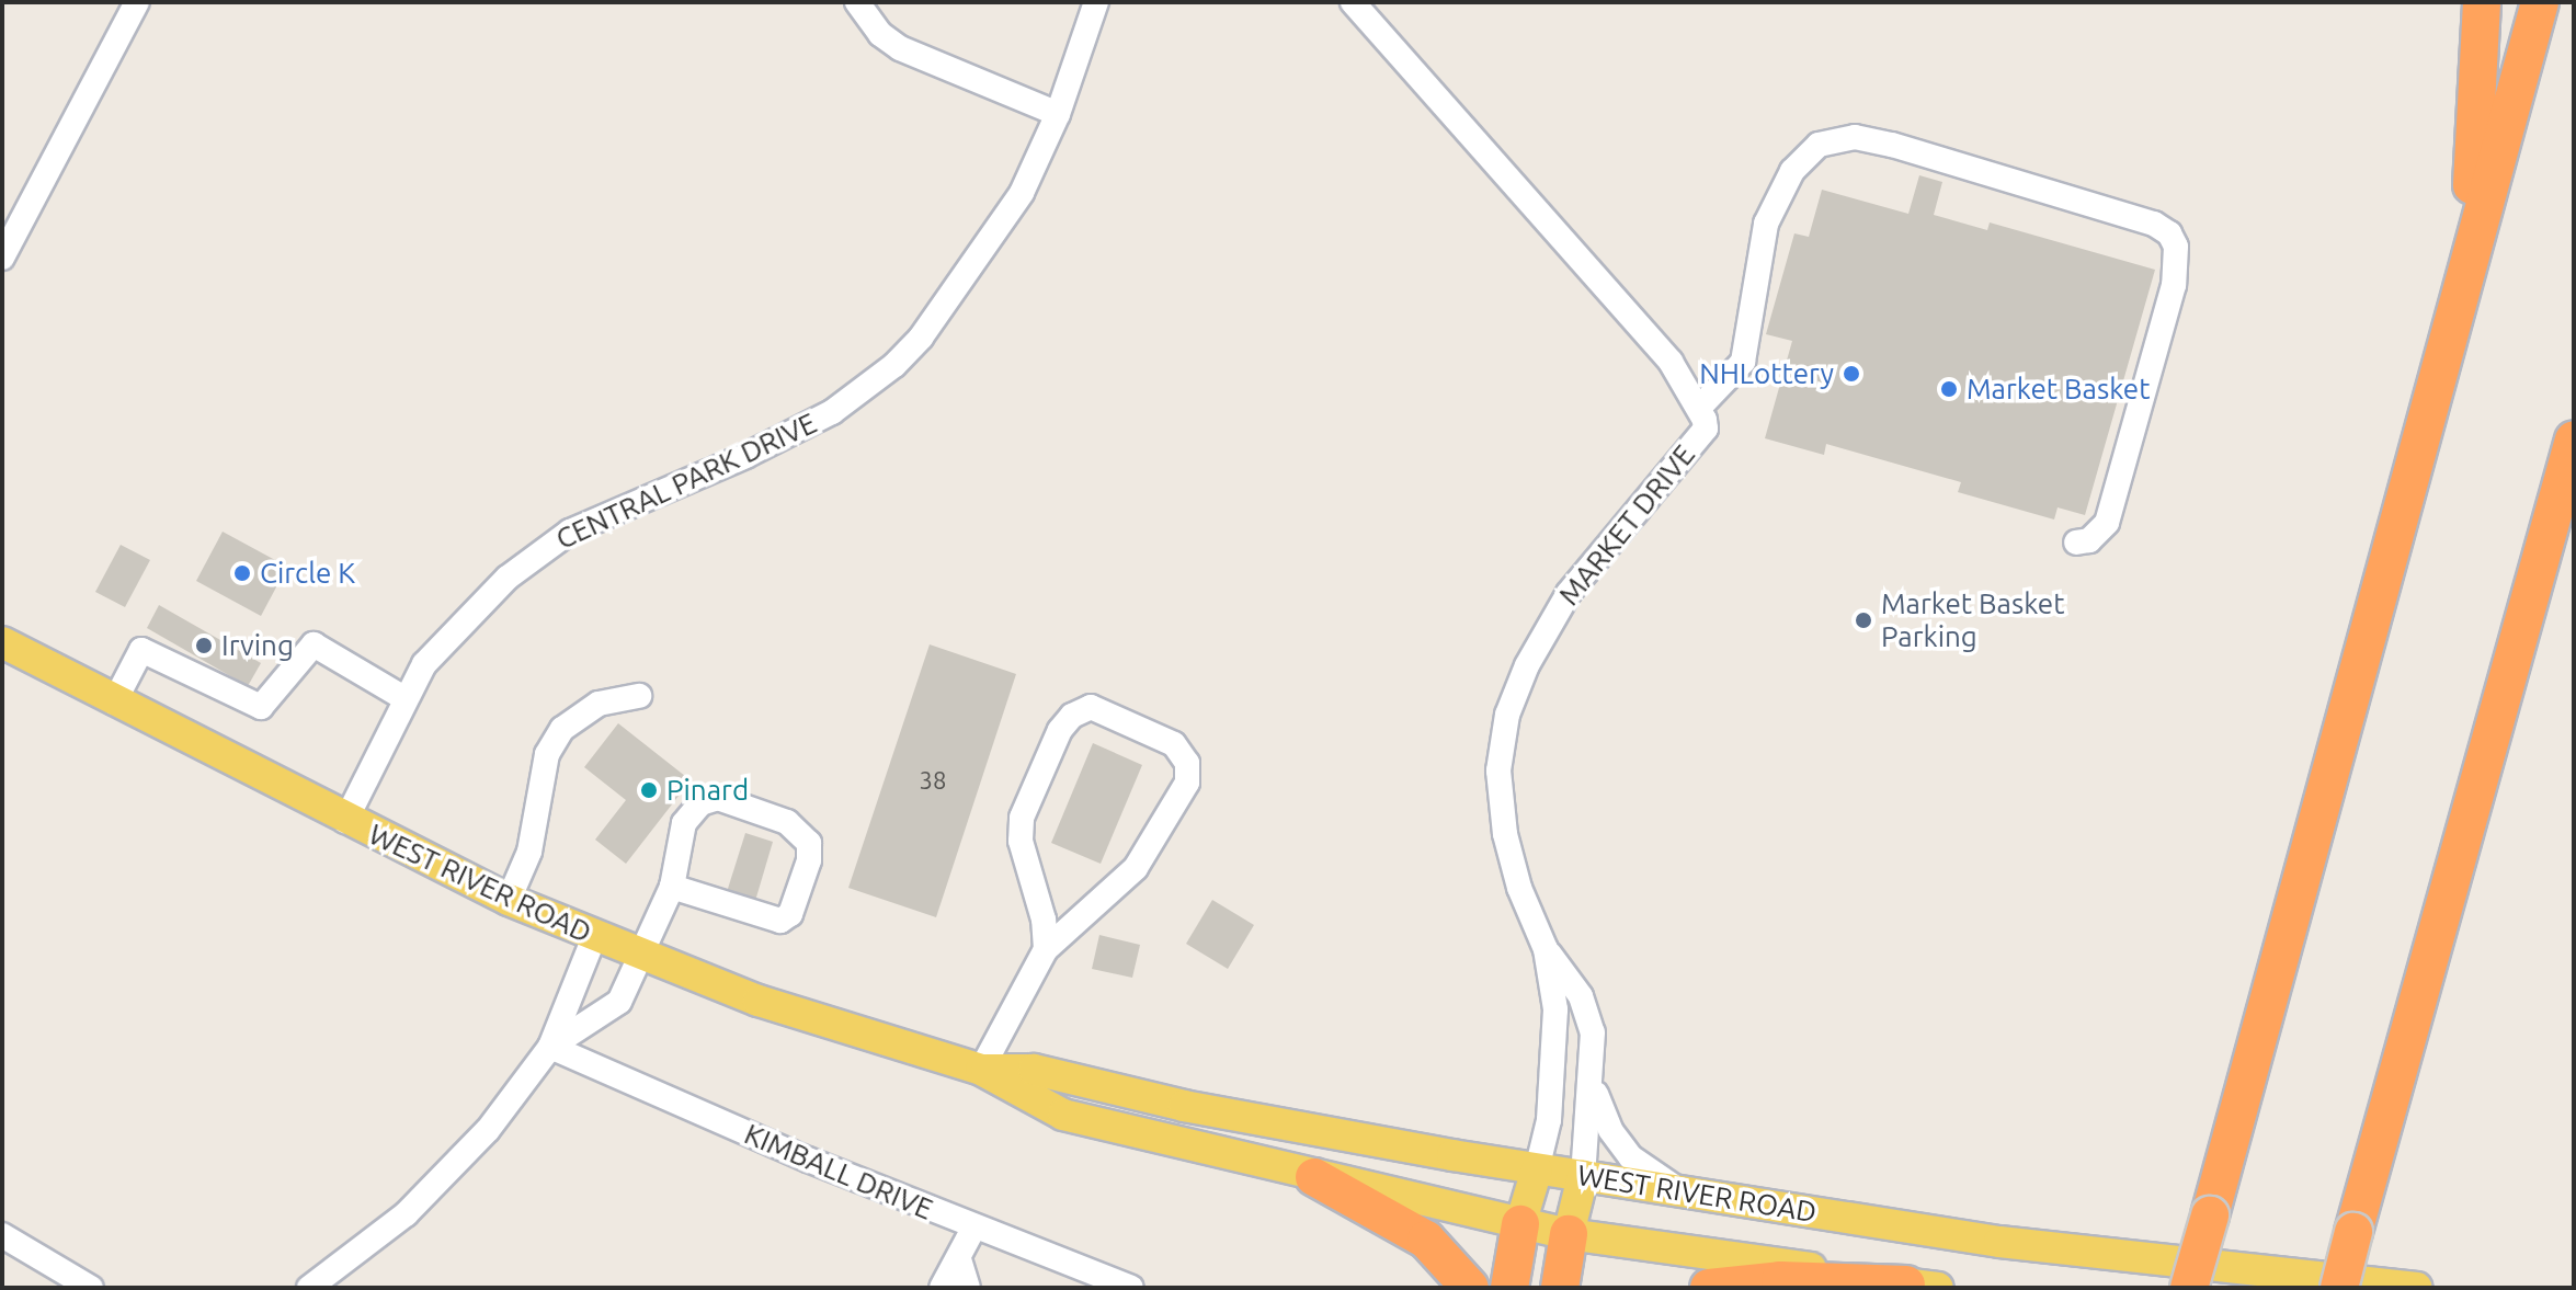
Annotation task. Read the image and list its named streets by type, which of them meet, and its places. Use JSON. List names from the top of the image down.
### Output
{
  "streets": {
    "main road": ["WEST RIVER ROAD"],
    "street": ["CENTRAL PARK DRIVE", "MARKET DRIVE", "KIMBALL DRIVE"]
  },
  "crossings": [
    ["CENTRAL PARK DRIVE", "WEST RIVER ROAD"],
    ["MARKET DRIVE", "WEST RIVER ROAD"]
  ],
  "places": [
    "NHLottery",
    "Market Basket",
    "Circle K",
    "Market Basket Parking",
    "Irving",
    "Pinard"
  ],
  "house_numbers": ["38"]
}
